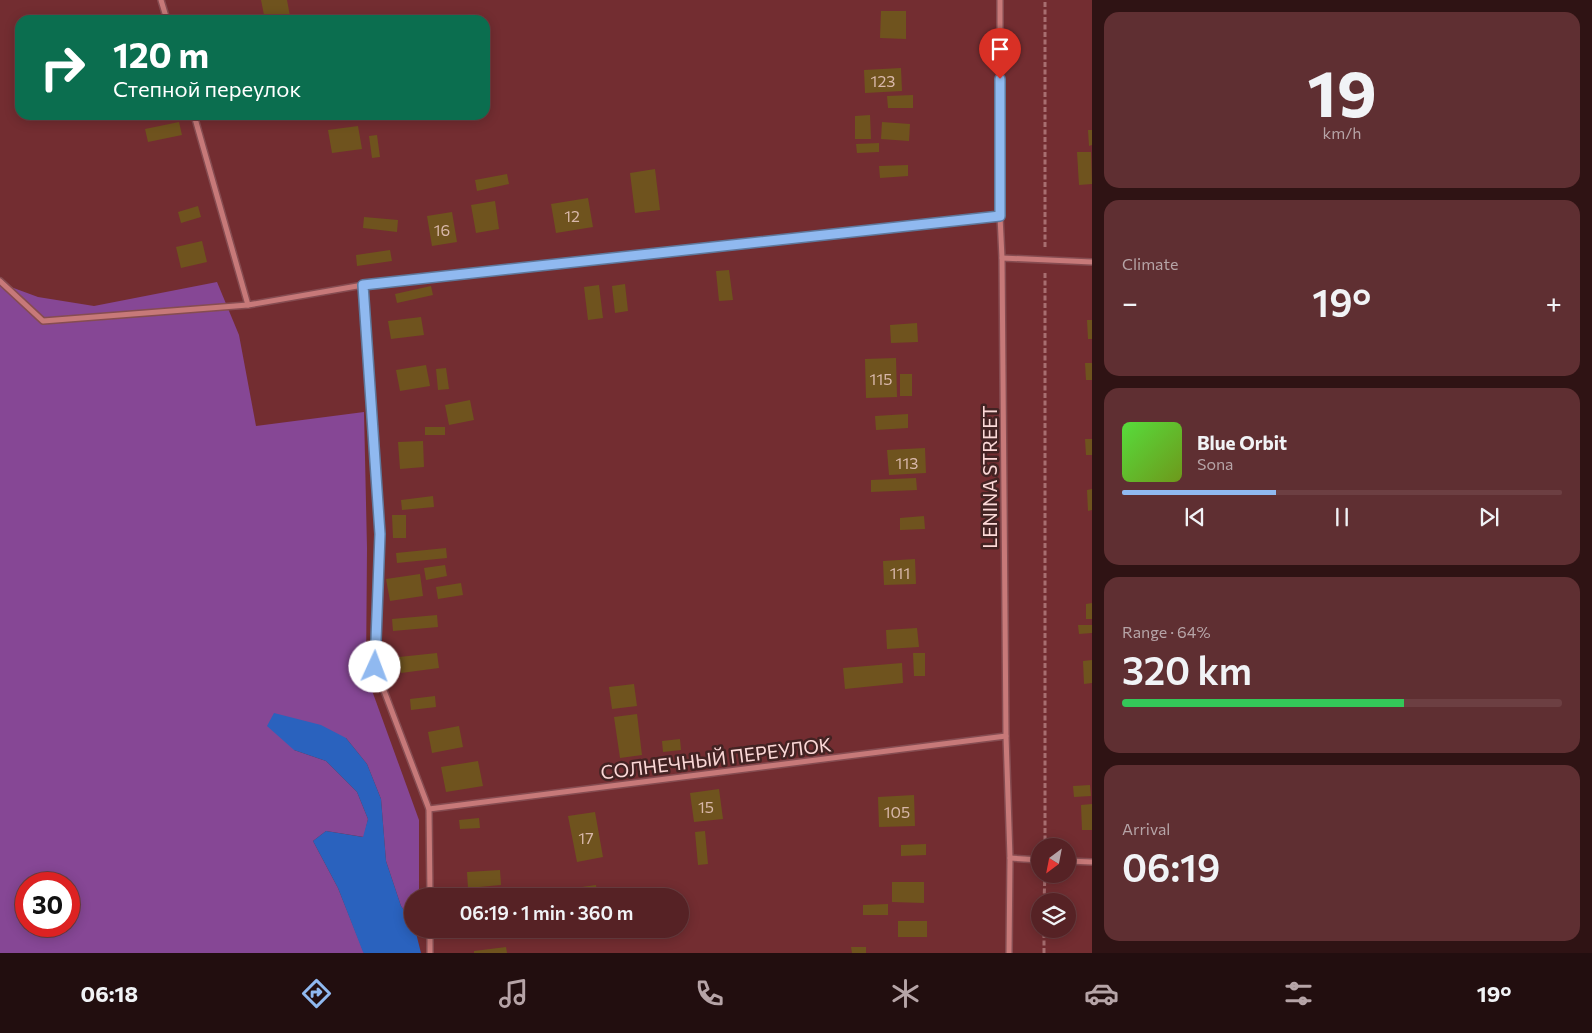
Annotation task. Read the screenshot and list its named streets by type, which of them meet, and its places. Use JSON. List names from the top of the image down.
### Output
{
  "streets": {
    "street": ["LENINA STREET", "СОЛНЕЧНЫЙ ПЕРЕУЛОК"]
  },
  "crossings": [
    ["LENINA STREET", "СОЛНЕЧНЫЙ ПЕРЕУЛОК"]
  ],
  "house_numbers": [
    "123",
    "12",
    "16",
    "115",
    "113",
    "111",
    "15",
    "105",
    "17"
  ],
  "north": "bottom left",
  "page": {
    "tile": [
      ["19", "km/h"],
      "Climate",
      ["Range · 64%", "320 km"],
      ["Arrival", "06:19"]
    ],
    "turn": ["120 m", "Степной переулок"],
    "heat": ["−", "19°", "+"],
    "song": ["Blue Orbit", "Sona"],
    "limit": "30",
    "trip": "06:19 · 1 min · 360 m",
    "tabs": ["06:18", "19°"]
  }
}
